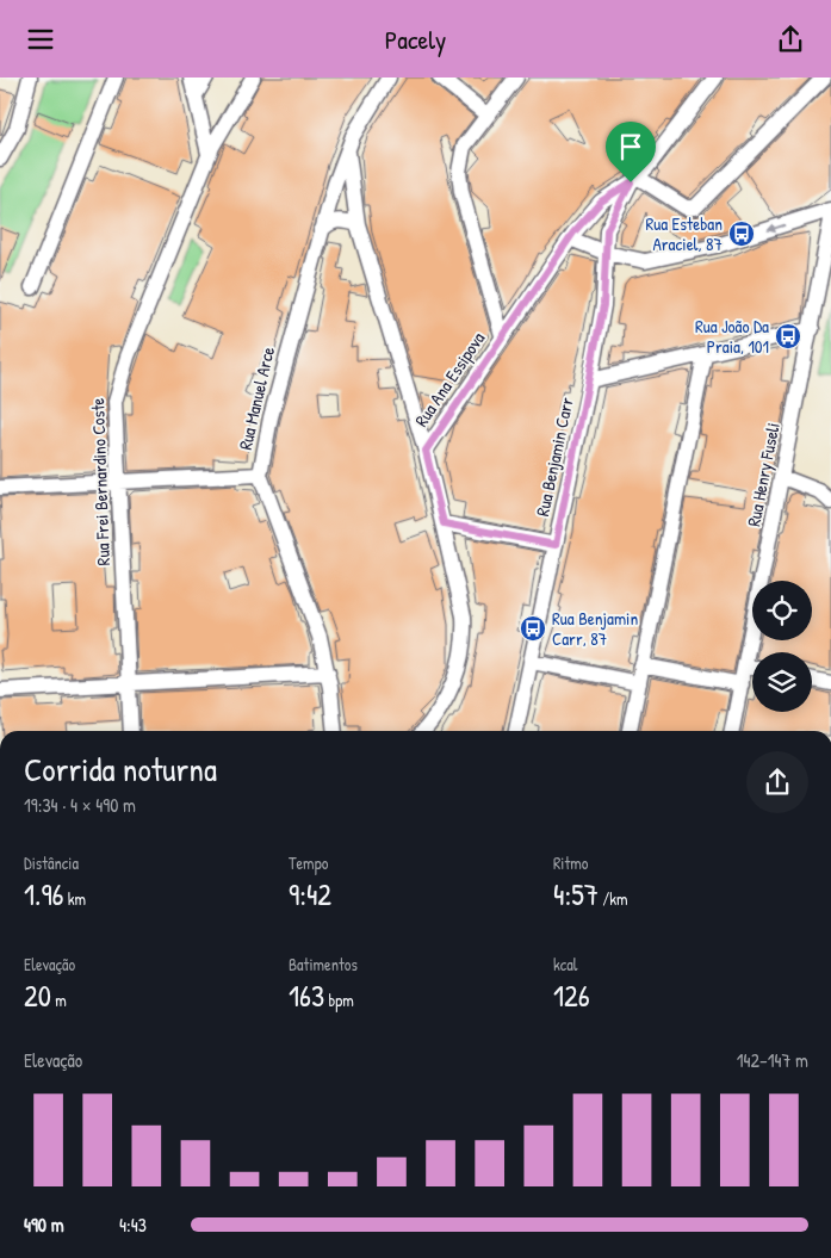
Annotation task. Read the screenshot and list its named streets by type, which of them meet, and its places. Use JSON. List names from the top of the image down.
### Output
{
  "streets": {
    "street": [
      "Rua Ana Essipova",
      "Rua Manuel Arce",
      "Rua Benjamin Carr",
      "Rua Henry Fuseli",
      "Rua Frei Bernardino Coste"
    ]
  },
  "crossings": [
    ["Rua Ana Essipova", "Rua Benjamin Carr"]
  ],
  "places": {
    "bus stop": ["Rua Esteban Araciel, 87", "Rua João Da Praia, 101", "Rua Benjamin Carr, 87"]
  },
  "page": {
    "header": "Pacely",
    "heading": ["Corrida noturna", "19:34 · 4 × 490 m"],
    "stats": [
      ["Distância", "1.96 km"],
      ["Tempo", "9:42"],
      ["Ritmo", "4:57 /km"],
      ["Elevação", "20 m"],
      ["Batimentos", "163 bpm"],
      ["kcal", "126"]
    ],
    "chart": ["Elevação", "142–147 m"],
    "list": [
      {
        "name": "490 m",
        "note": "4:43"
      }
    ]
  }
}
